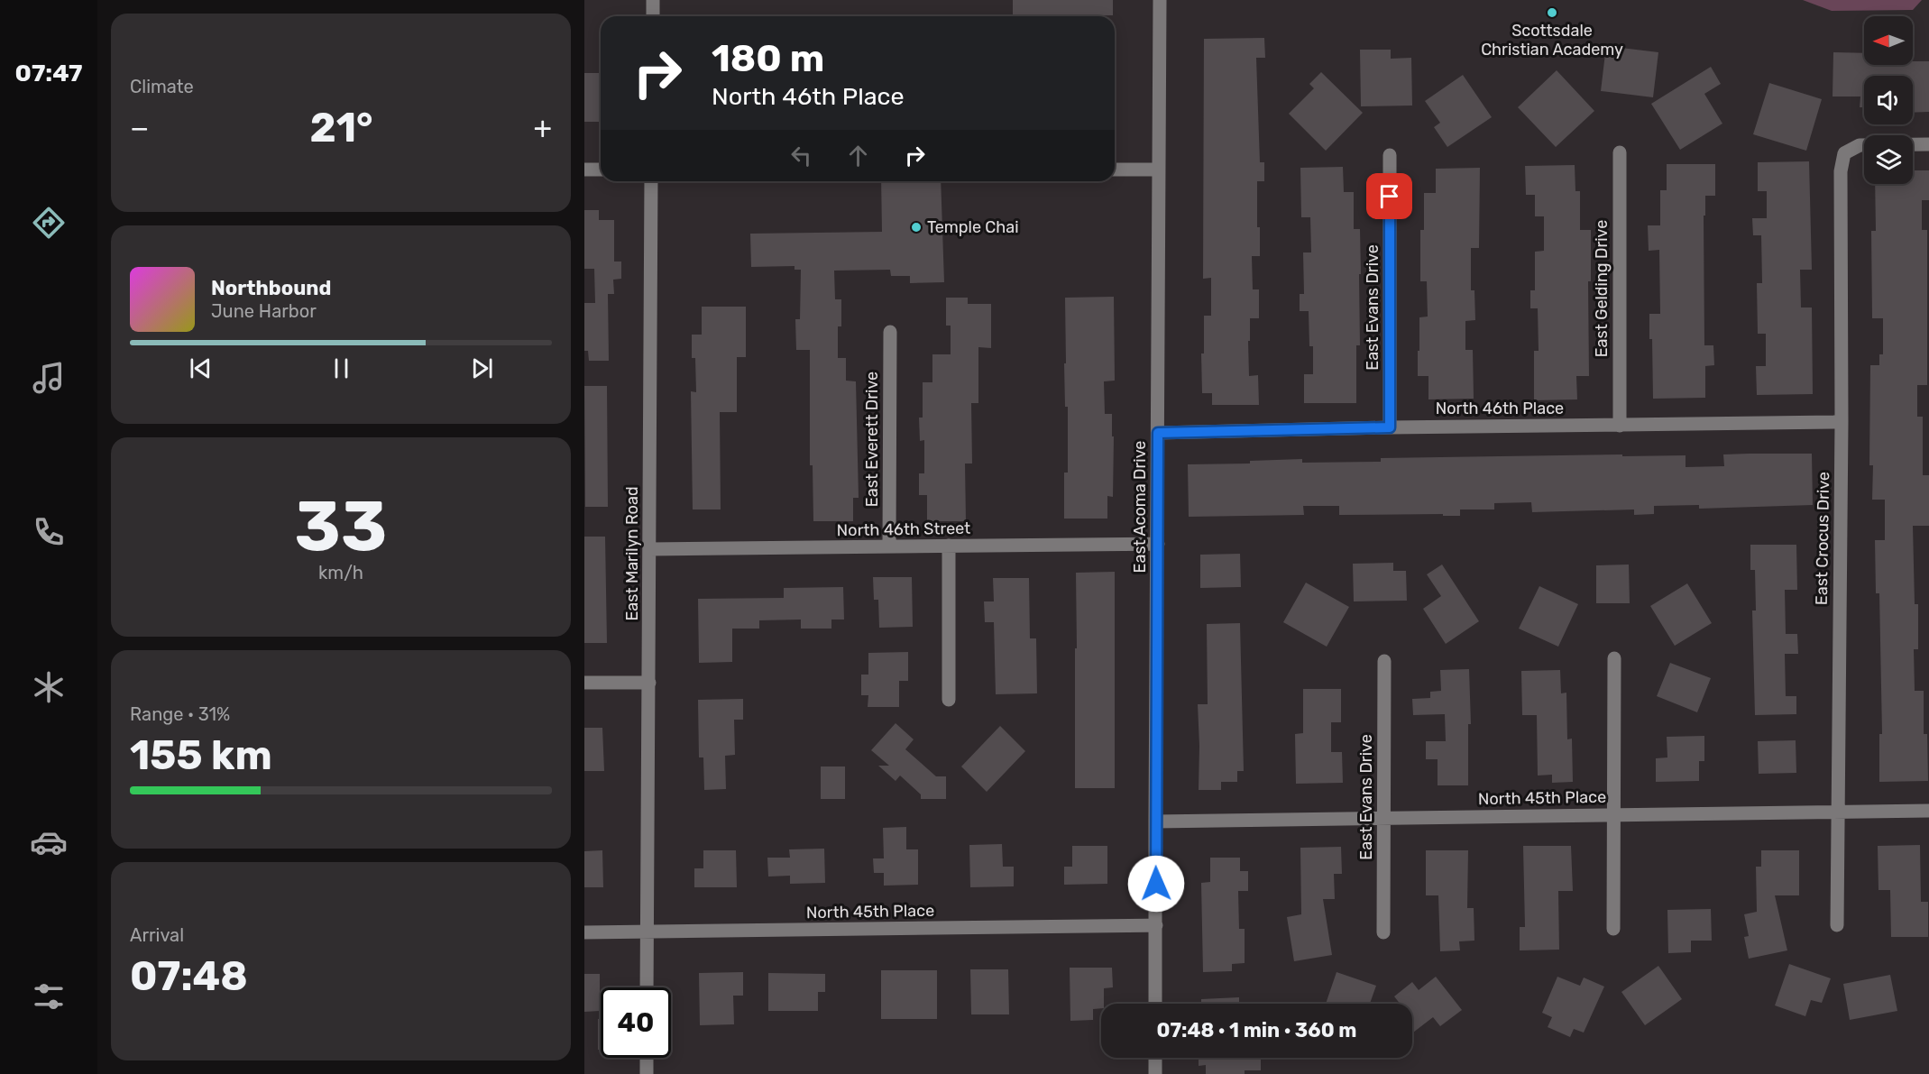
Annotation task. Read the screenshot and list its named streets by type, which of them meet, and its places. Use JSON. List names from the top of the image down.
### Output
{
  "streets": {
    "street": [
      "East Gelding Drive",
      "East Evans Drive",
      "North 46th Place",
      "East Everett Drive",
      "East Acoma Drive",
      "North 46th Street",
      "East Crocus Drive",
      "East Marilyn Road",
      "North 45th Place"
    ]
  },
  "crossings": [
    ["East Gelding Drive", "North 46th Place"],
    ["East Evans Drive", "North 46th Place"],
    ["East Evans Drive", "North 45th Place"],
    ["North 46th Place", "East Acoma Drive"],
    ["North 46th Place", "East Crocus Drive"],
    ["East Everett Drive", "North 46th Street"],
    ["East Acoma Drive", "North 46th Street"],
    ["East Acoma Drive", "North 45th Place"],
    ["North 46th Street", "East Marilyn Road"],
    ["East Crocus Drive", "North 45th Place"],
    ["East Marilyn Road", "North 45th Place"]
  ],
  "places": ["Scottsdale Christian Academy", "Temple Chai"],
  "north": "left",
  "page": {
    "tabs": "07:47",
    "tile": [
      "Climate",
      ["33", "km/h"],
      ["Range · 31%", "155 km"],
      ["Arrival", "07:48"]
    ],
    "turn": ["180 m", "North 46th Place"],
    "heat": ["−", "21°", "+"],
    "song": ["Northbound", "June Harbor"],
    "limit": "40",
    "trip": "07:48 · 1 min · 360 m"
  }
}
